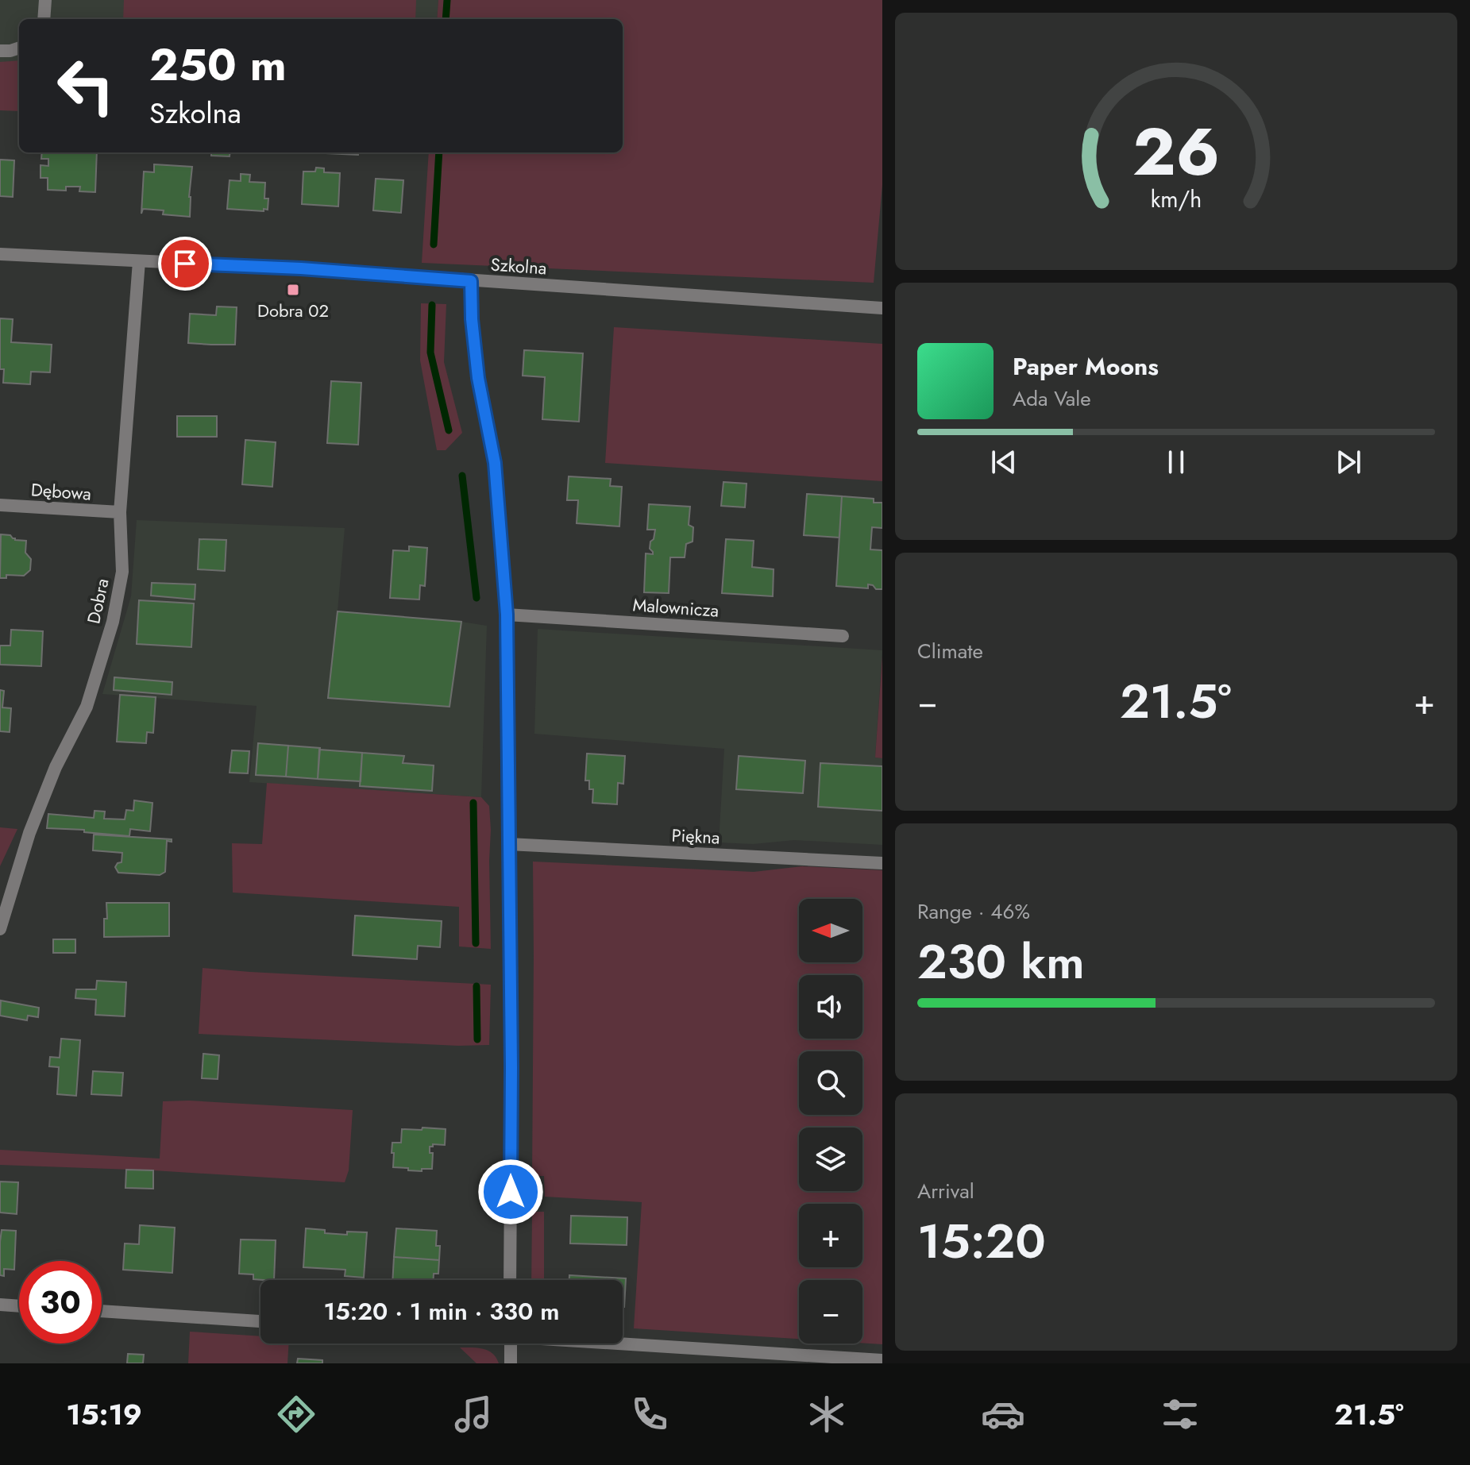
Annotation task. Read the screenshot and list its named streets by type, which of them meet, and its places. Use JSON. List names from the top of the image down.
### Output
{
  "streets": {
    "street": [
      "Szkolna",
      "Dębowa",
      "Dobra",
      "Malownicza",
      "Piękna"
    ]
  },
  "crossings": [
    ["Szkolna", "Dobra"],
    ["Dębowa", "Dobra"]
  ],
  "places": {
    "transit": ["Dobra 02"]
  },
  "north": "left",
  "page": {
    "turn": ["250 m", "Szkolna"],
    "song": ["Paper Moons", "Ada Vale"],
    "tile": [
      "Climate",
      ["Range · 46%", "230 km"],
      ["Arrival", "15:20"]
    ],
    "heat": ["−", "21.5°", "+"],
    "map_buttons": ["+", "−"],
    "limit": "30",
    "trip": "15:20 · 1 min · 330 m",
    "tabs": ["15:19", "21.5°"],
    "gauge": ["26", "km/h"]
  }
}
